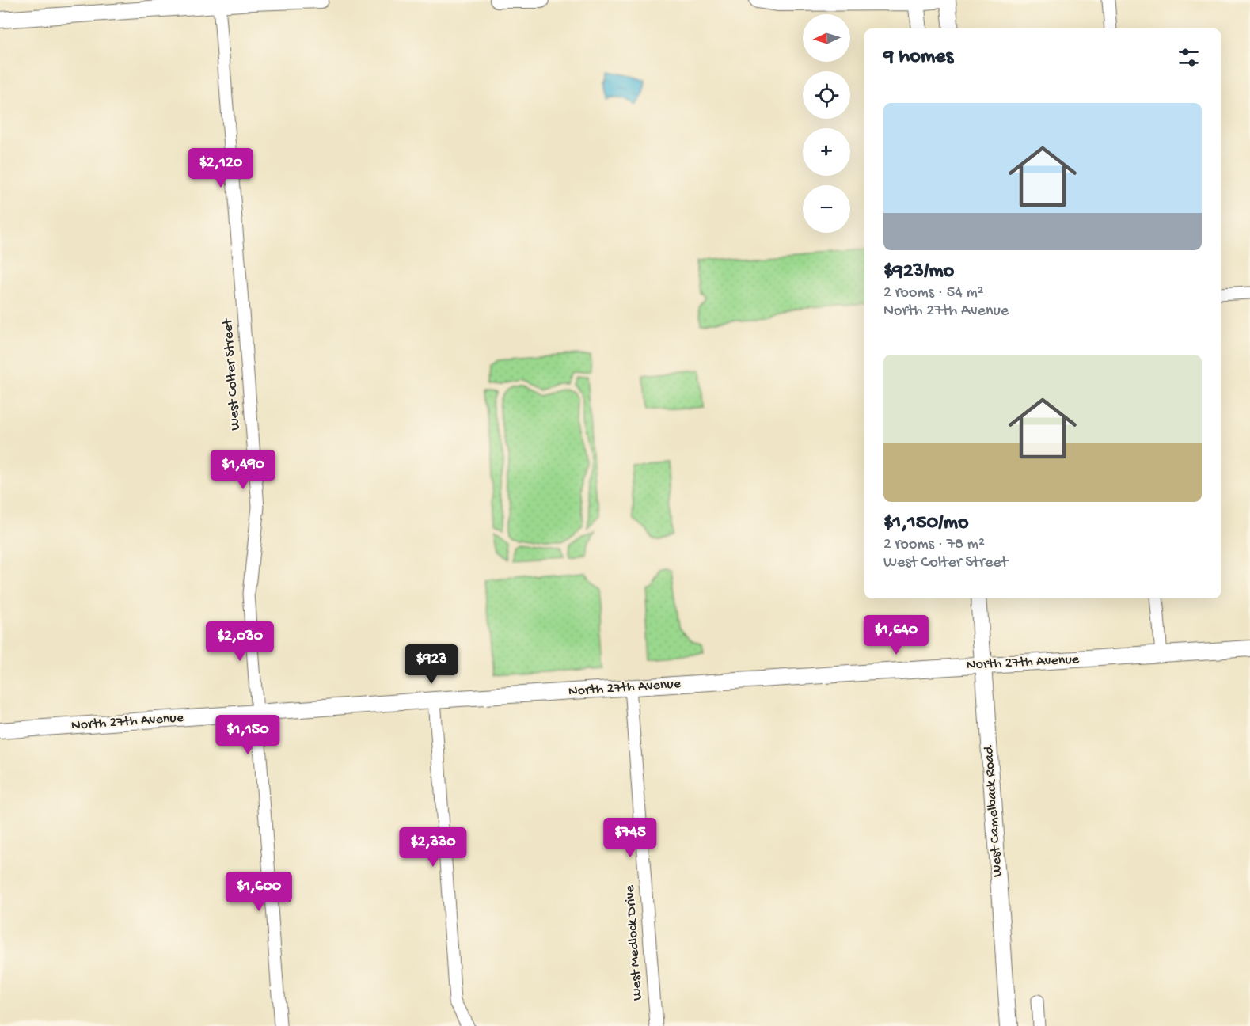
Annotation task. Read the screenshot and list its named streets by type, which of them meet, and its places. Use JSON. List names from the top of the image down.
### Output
{
  "streets": {
    "main road": ["North 27th Avenue", "West Camelback Road"],
    "street": ["West Colter Street", "West Medlock Drive"]
  },
  "crossings": [
    ["West Colter Street", "North 27th Avenue"],
    ["North 27th Avenue", "West Camelback Road"],
    ["North 27th Avenue", "West Medlock Drive"]
  ],
  "north": "left",
  "page": {
    "map_buttons": ["+", "−"],
    "heading": "9 homes",
    "list": [
      {
        "name": "$923/mo",
        "note": "2 rooms · 54 m² · North 27th Avenue"
      },
      {
        "name": "$1,150/mo",
        "note": "2 rooms · 78 m² · West Colter Street"
      }
    ],
    "price": [
      "$2,120",
      "$1,490",
      "$1,640",
      "$2,030",
      "$923",
      "$1,150",
      "$745",
      "$2,330",
      "$1,600"
    ]
  }
}
